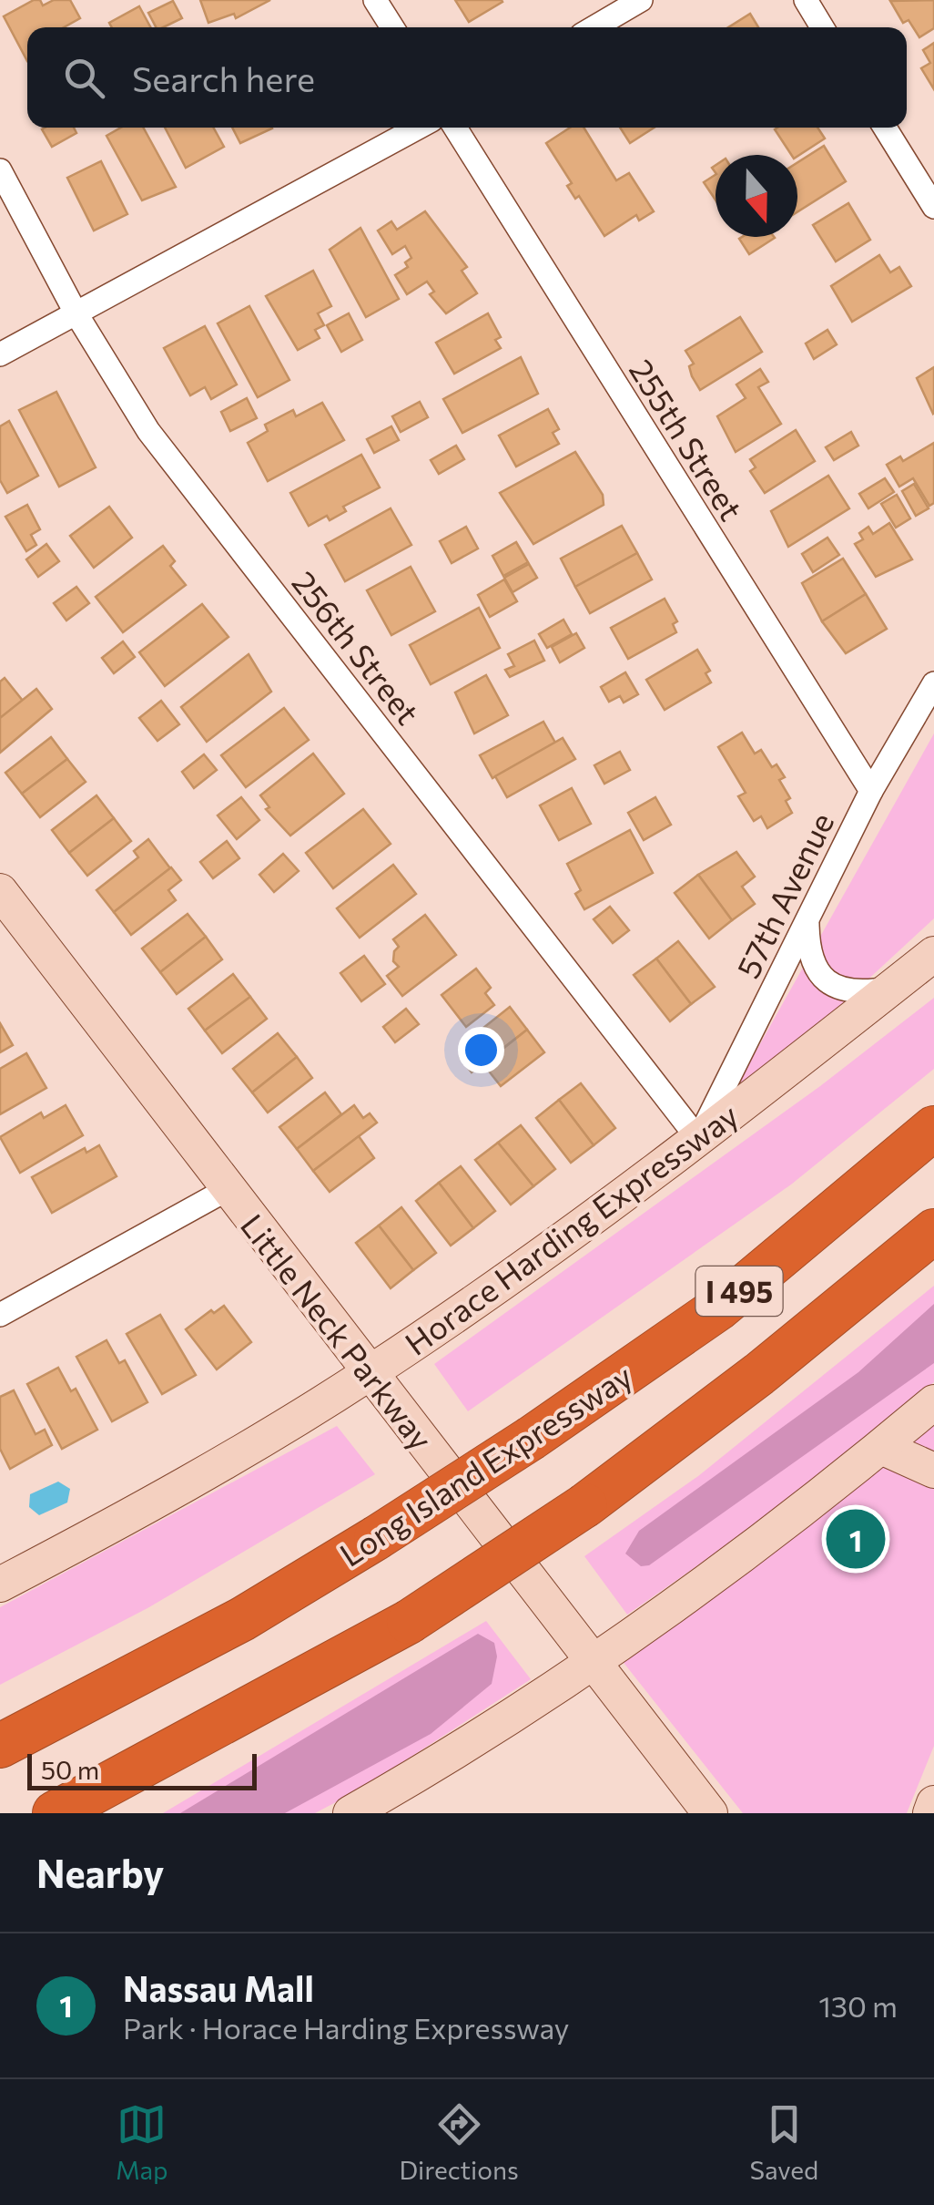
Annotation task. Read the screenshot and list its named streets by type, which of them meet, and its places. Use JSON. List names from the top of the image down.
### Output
{
  "streets": {
    "highway": ["I 495", "Long Island Expressway"],
    "main road": ["Horace Harding Expressway", "Little Neck Parkway"],
    "street": ["255th Street", "256th Street", "57th Avenue"]
  },
  "crossings": [
    ["255th Street", "57th Avenue"],
    ["256th Street", "57th Avenue"],
    ["256th Street", "Horace Harding Expressway"],
    ["57th Avenue", "Horace Harding Expressway"],
    ["Horace Harding Expressway", "Little Neck Parkway"]
  ],
  "scale_bar": "50 m",
  "north": "bottom",
  "page": {
    "search": "Search here",
    "pins": "1",
    "scale": "50 m",
    "heading": "Nearby",
    "list": [
      {
        "mark": "1",
        "name": "Nassau Mall",
        "note": "Park · Horace Harding Expressway",
        "value": "130 m"
      }
    ],
    "nav": ["Map", "Directions", "Saved"]
  }
}
